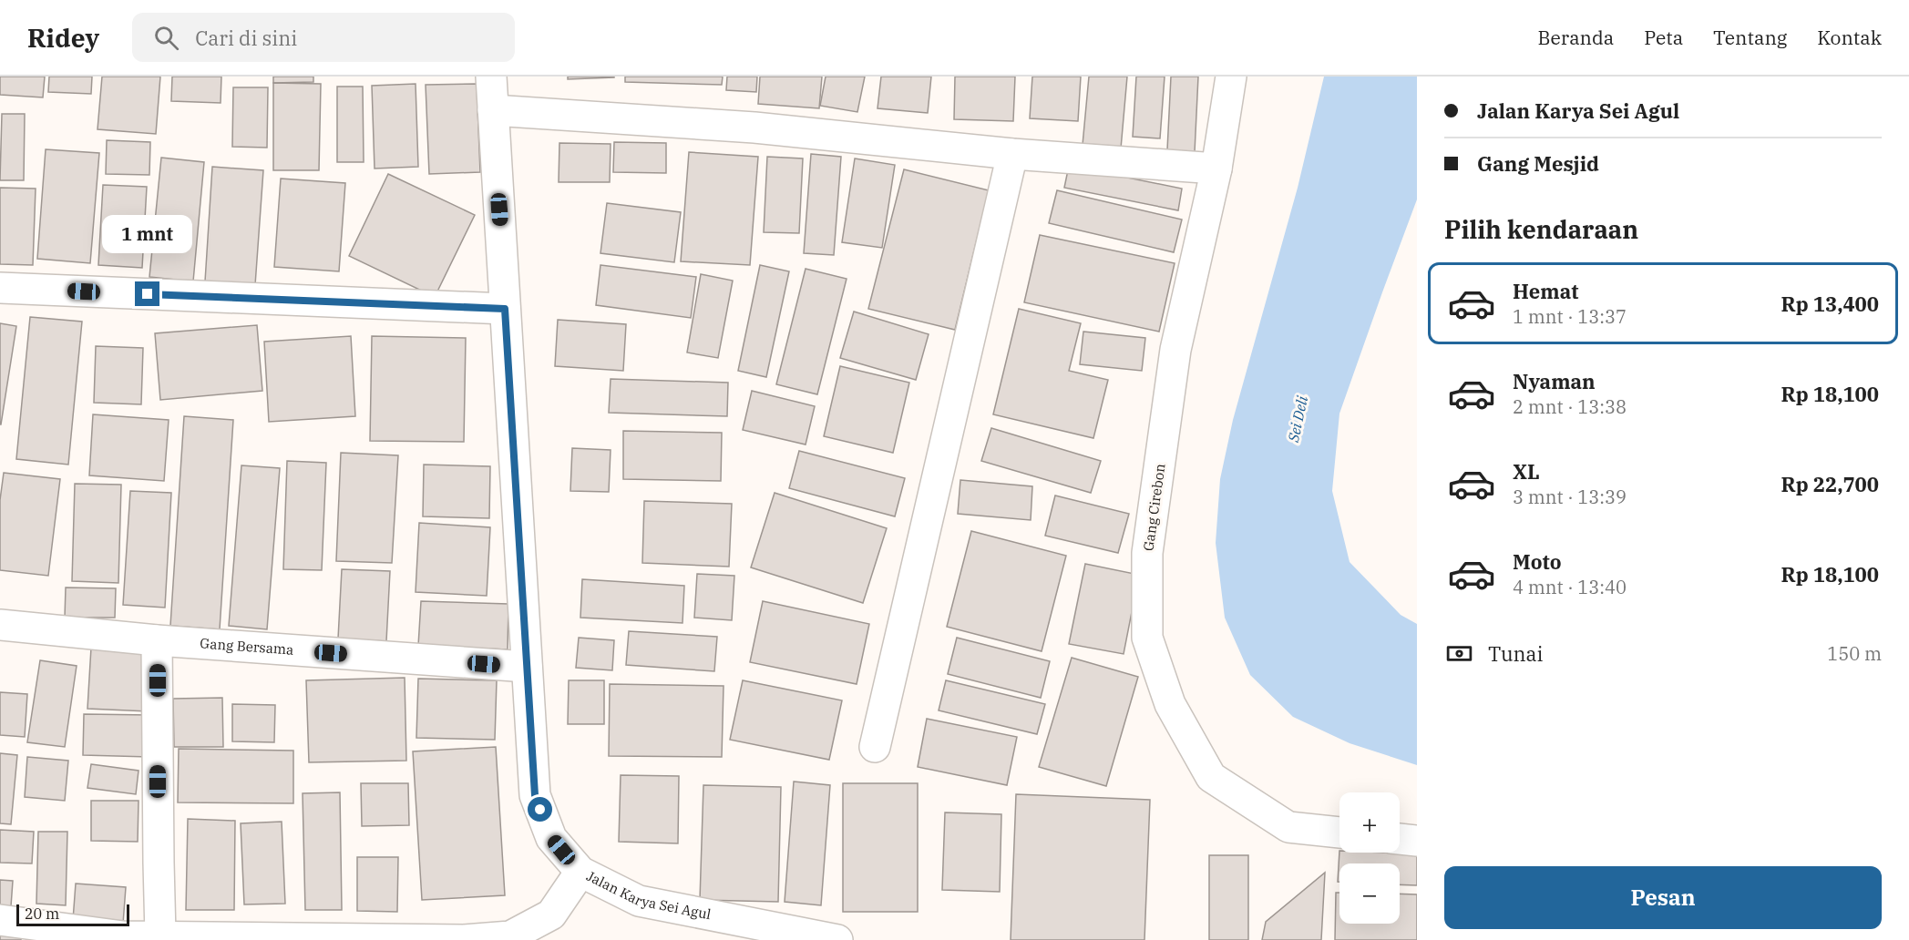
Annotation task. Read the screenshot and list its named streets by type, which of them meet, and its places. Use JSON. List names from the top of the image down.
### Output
{
  "streets": {
    "street": ["Gang Cirebon", "Gang Bersama", "Jalan Karya Sei Agul"]
  },
  "crossings": [
    ["Gang Bersama", "Jalan Karya Sei Agul"]
  ],
  "water": ["Sei Deli"],
  "scale_bar": "20 m",
  "page": {
    "header": "Ridey",
    "search": "Cari di sini",
    "nav": [
      "Beranda",
      "Peta",
      "Tentang",
      "Kontak"
    ],
    "banner": ["Jalan Karya Sei Agul", "Gang Mesjid"],
    "heading": "Pilih kendaraan",
    "bubble": "1 mnt",
    "list": [
      {
        "name": "Hemat",
        "note": "1 mnt · 13:37",
        "value": "Rp 13,400"
      },
      {
        "name": "Nyaman",
        "note": "2 mnt · 13:38",
        "value": "Rp 18,100"
      },
      {
        "name": "XL",
        "note": "3 mnt · 13:39",
        "value": "Rp 22,700"
      },
      {
        "name": "Moto",
        "note": "4 mnt · 13:40",
        "value": "Rp 18,100"
      }
    ],
    "pay": ["Tunai", "150 m"],
    "map_buttons": ["+", "−"],
    "buttons": "Pesan",
    "scale": "20 m"
  }
}
